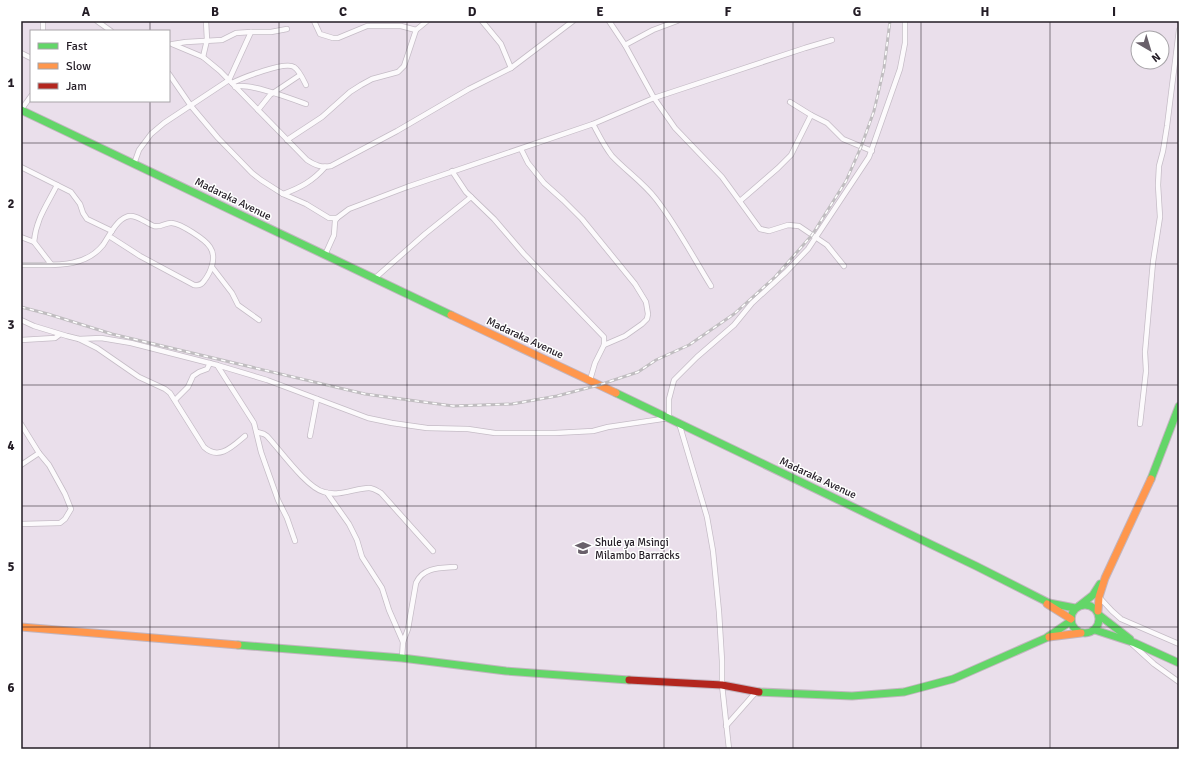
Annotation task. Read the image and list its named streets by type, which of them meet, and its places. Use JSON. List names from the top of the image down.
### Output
{
  "streets": {
    "main road": ["Madaraka Avenue"]
  },
  "places": {
    "school or university": ["Shule ya Msingi Milambo Barracks"]
  },
  "legend": ["Fast", "Slow", "Jam"],
  "north": "bottom right",
  "grid": {
    "columns": [
      "A",
      "B",
      "C",
      "D",
      "E",
      "F",
      "G",
      "H",
      "I"
    ],
    "rows": [
      "1",
      "2",
      "3",
      "4",
      "5",
      "6"
    ]
  }
}
